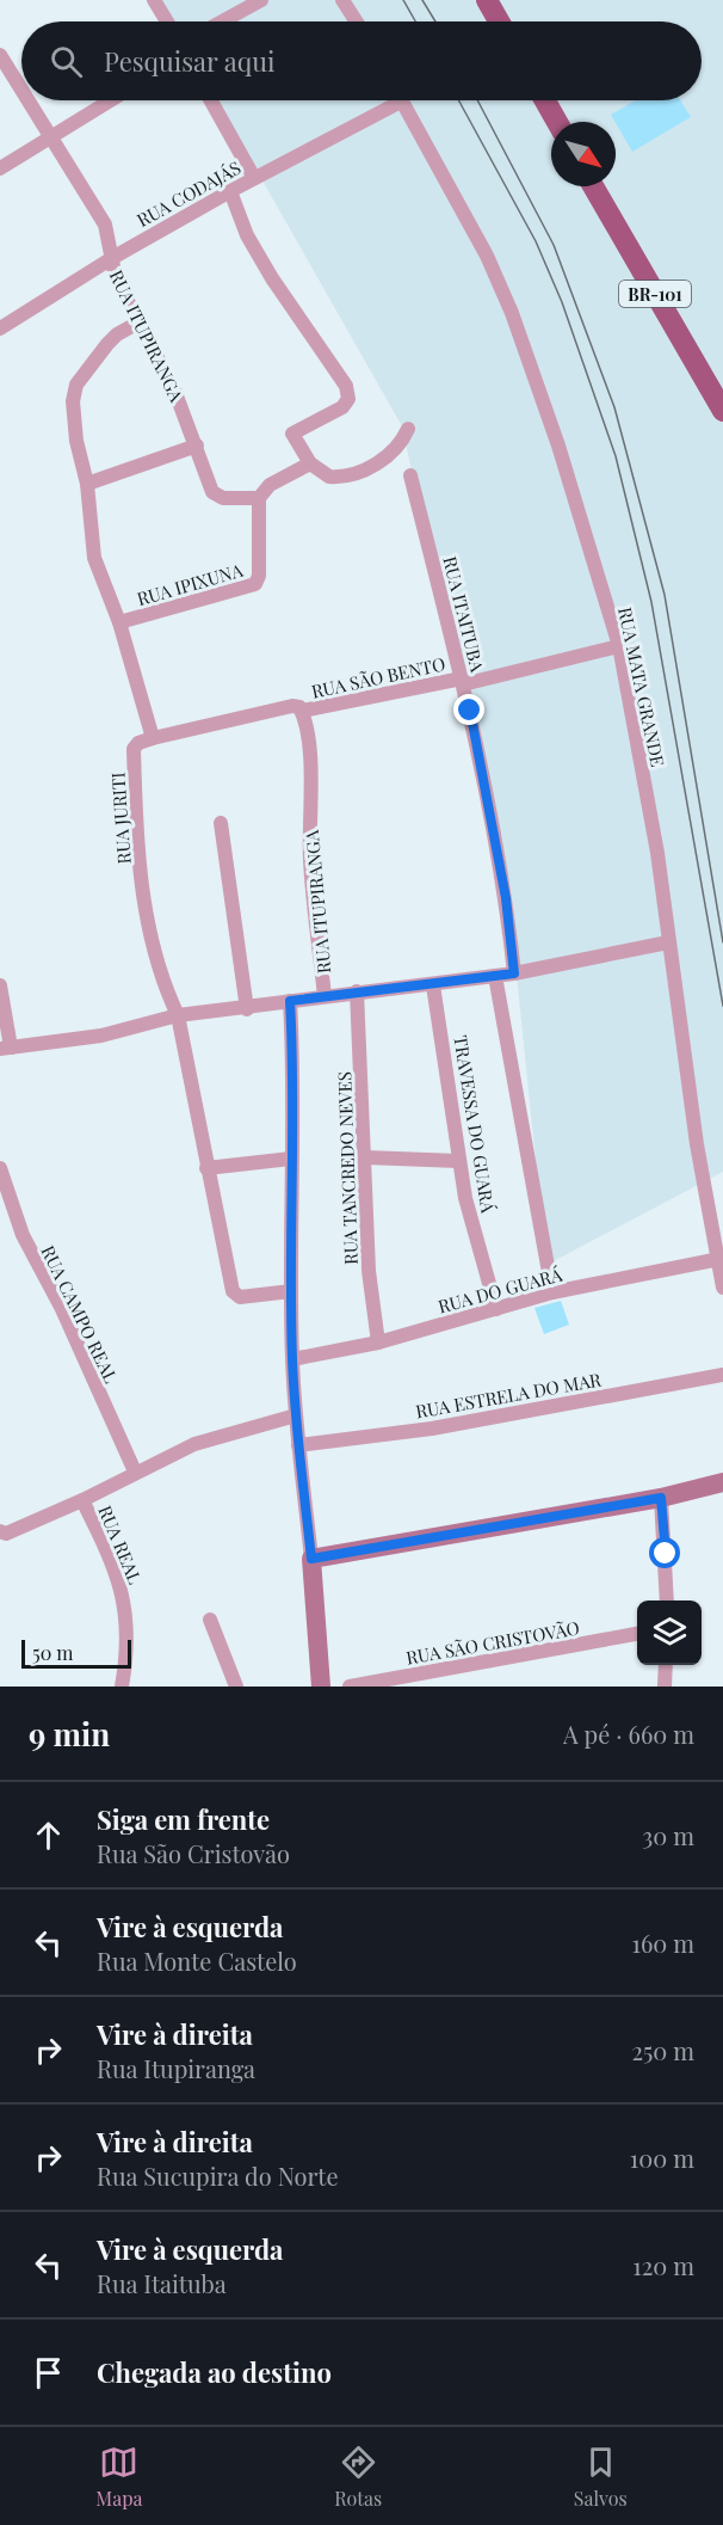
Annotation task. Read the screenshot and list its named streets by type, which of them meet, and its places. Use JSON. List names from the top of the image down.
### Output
{
  "streets": {
    "main road": ["BR-101"],
    "street": [
      "RUA CODAJÁS",
      "RUA ITUPIRANGA",
      "RUA IPIXUNA",
      "RUA ITAITUBA",
      "RUA SÃO BENTO",
      "RUA MATA GRANDE",
      "RUA JURITI",
      "TRAVESSA DO GUARÁ",
      "RUA TANCREDO NEVES",
      "RUA DO GUARÁ",
      "RUA CAMPO REAL",
      "RUA ESTRELA DO MAR",
      "RUA REAL",
      "RUA SÃO CRISTOVÃO"
    ]
  },
  "crossings": [
    ["RUA CODAJÁS", "RUA ITUPIRANGA"],
    ["RUA ITUPIRANGA", "RUA IPIXUNA"],
    ["RUA ITUPIRANGA", "RUA SÃO BENTO"],
    ["RUA ITAITUBA", "RUA SÃO BENTO"],
    ["RUA SÃO BENTO", "RUA MATA GRANDE"],
    ["RUA SÃO BENTO", "RUA JURITI"],
    ["RUA MATA GRANDE", "RUA DO GUARÁ"],
    ["TRAVESSA DO GUARÁ", "RUA DO GUARÁ"],
    ["RUA TANCREDO NEVES", "RUA DO GUARÁ"]
  ],
  "scale_bar": "50 m",
  "north": "bottom right",
  "page": {
    "search": "Pesquisar aqui",
    "scale": "50 m",
    "heading": ["9 min", "A pé · 660 m"],
    "list": [
      ["Siga em frente", "Rua São Cristovão", "30 m"],
      ["Vire à esquerda", "Rua Monte Castelo", "160 m"],
      ["Vire à direita", "Rua Itupiranga", "250 m"],
      ["Vire à direita", "Rua Sucupira do Norte", "100 m"],
      ["Vire à esquerda", "Rua Itaituba", "120 m"],
      "Chegada ao destino"
    ],
    "nav": ["Mapa", "Rotas", "Salvos"]
  }
}
